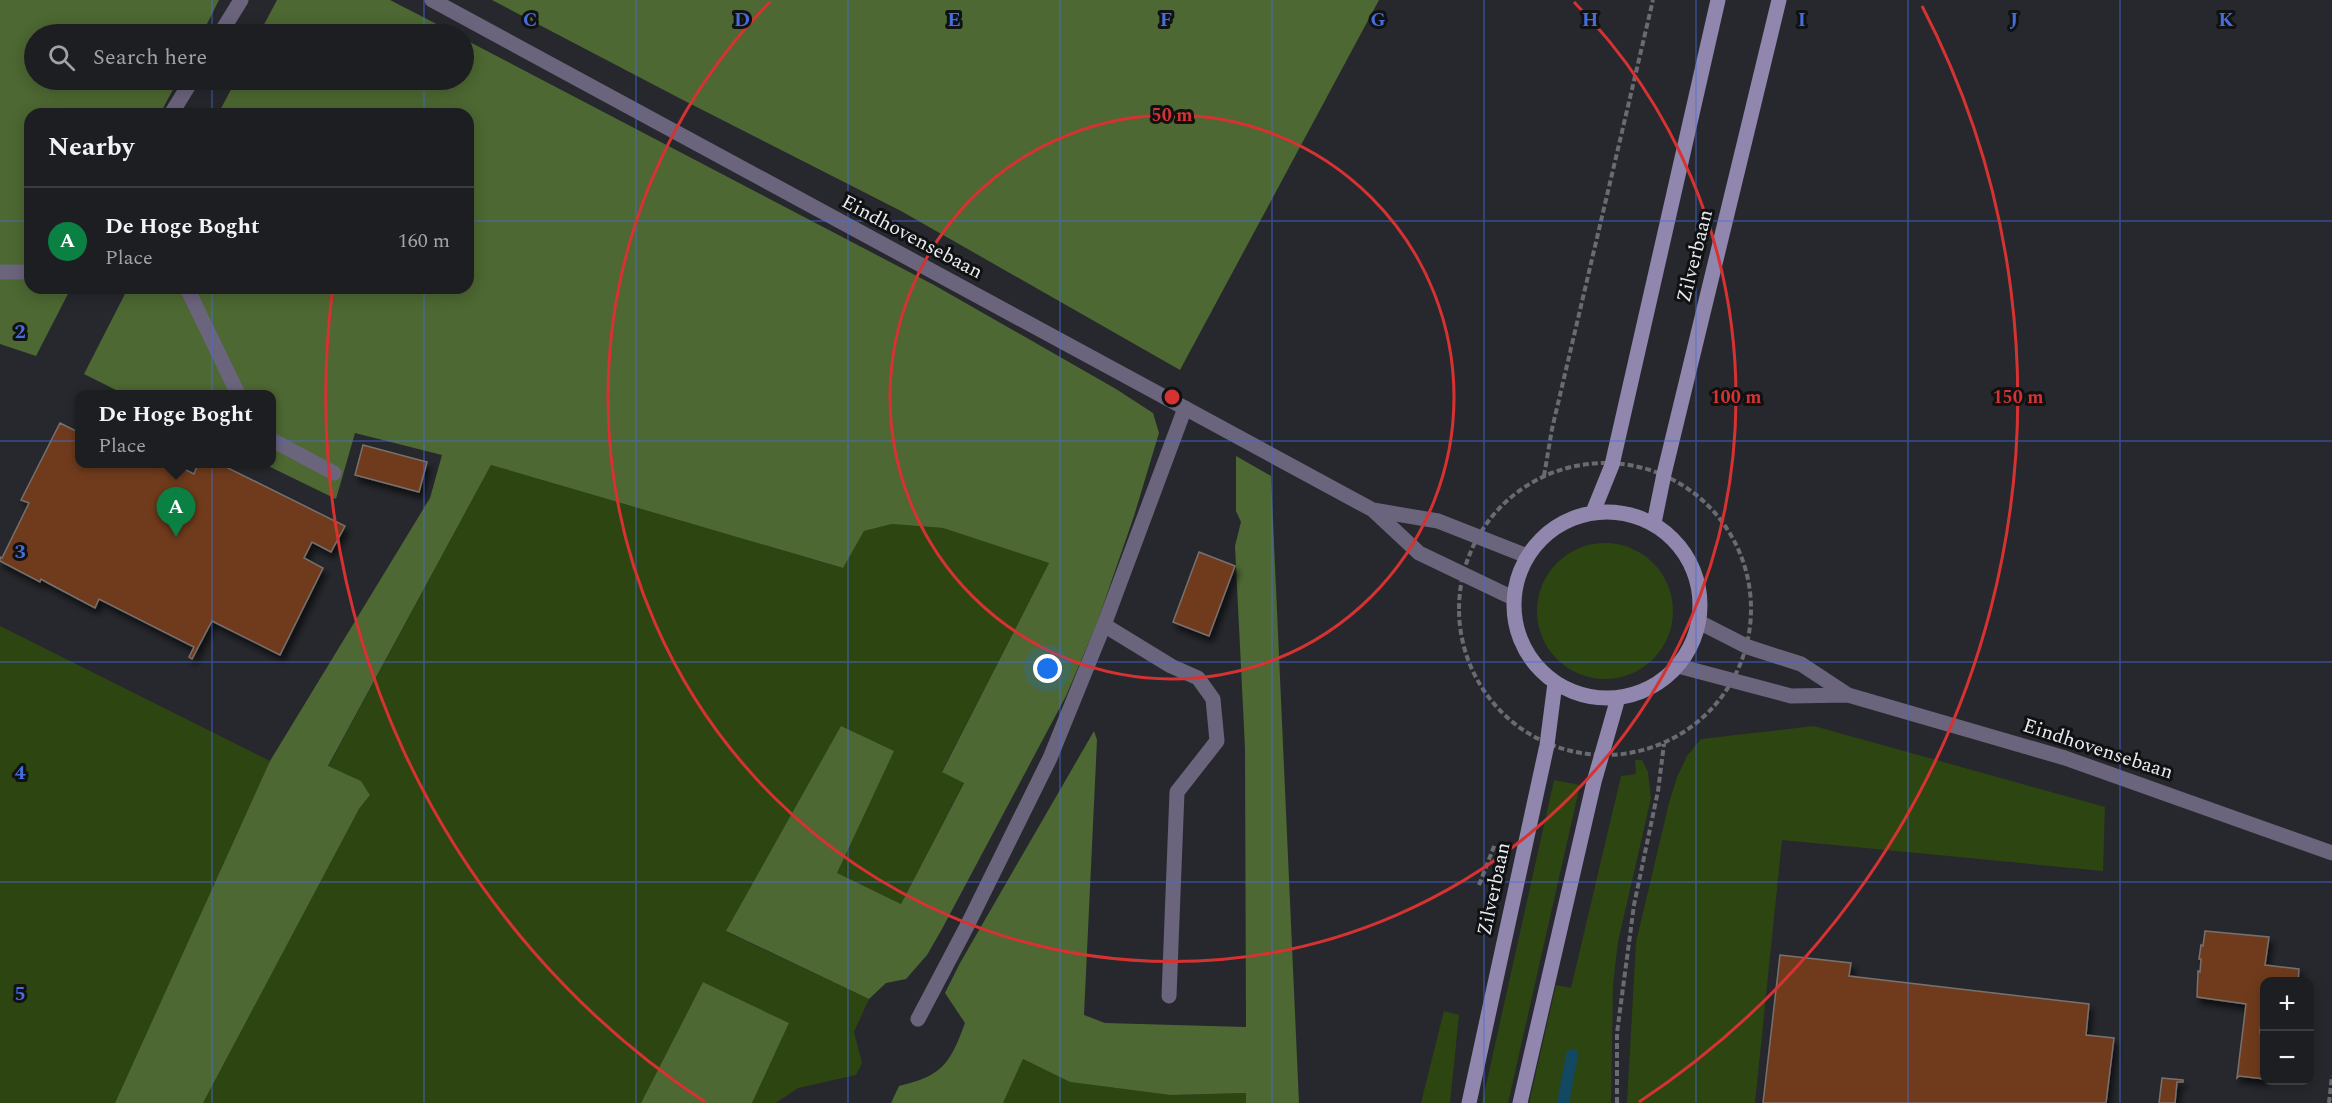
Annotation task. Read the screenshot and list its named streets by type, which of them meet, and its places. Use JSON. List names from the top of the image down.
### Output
{
  "streets": {
    "main road": ["Zilverbaan"],
    "street": ["Eindhovensebaan"]
  },
  "crossings": [
    ["Eindhovensebaan", "Zilverbaan"]
  ],
  "page": {
    "search": "Search here",
    "heading": "Nearby",
    "list": [
      {
        "mark": "A",
        "name": "De Hoge Boght",
        "note": "Place",
        "value": "160 m"
      }
    ],
    "popup": ["De Hoge Boght", "Place"],
    "pins": "A",
    "map_buttons": ["+", "−"]
  },
  "grid": {
    "columns": [
      "C",
      "D",
      "E",
      "F",
      "G",
      "H",
      "I",
      "J",
      "K"
    ],
    "rows": [
      "2",
      "3",
      "4",
      "5"
    ]
  },
  "rings": ["50 m", "100 m", "150 m"]
}
